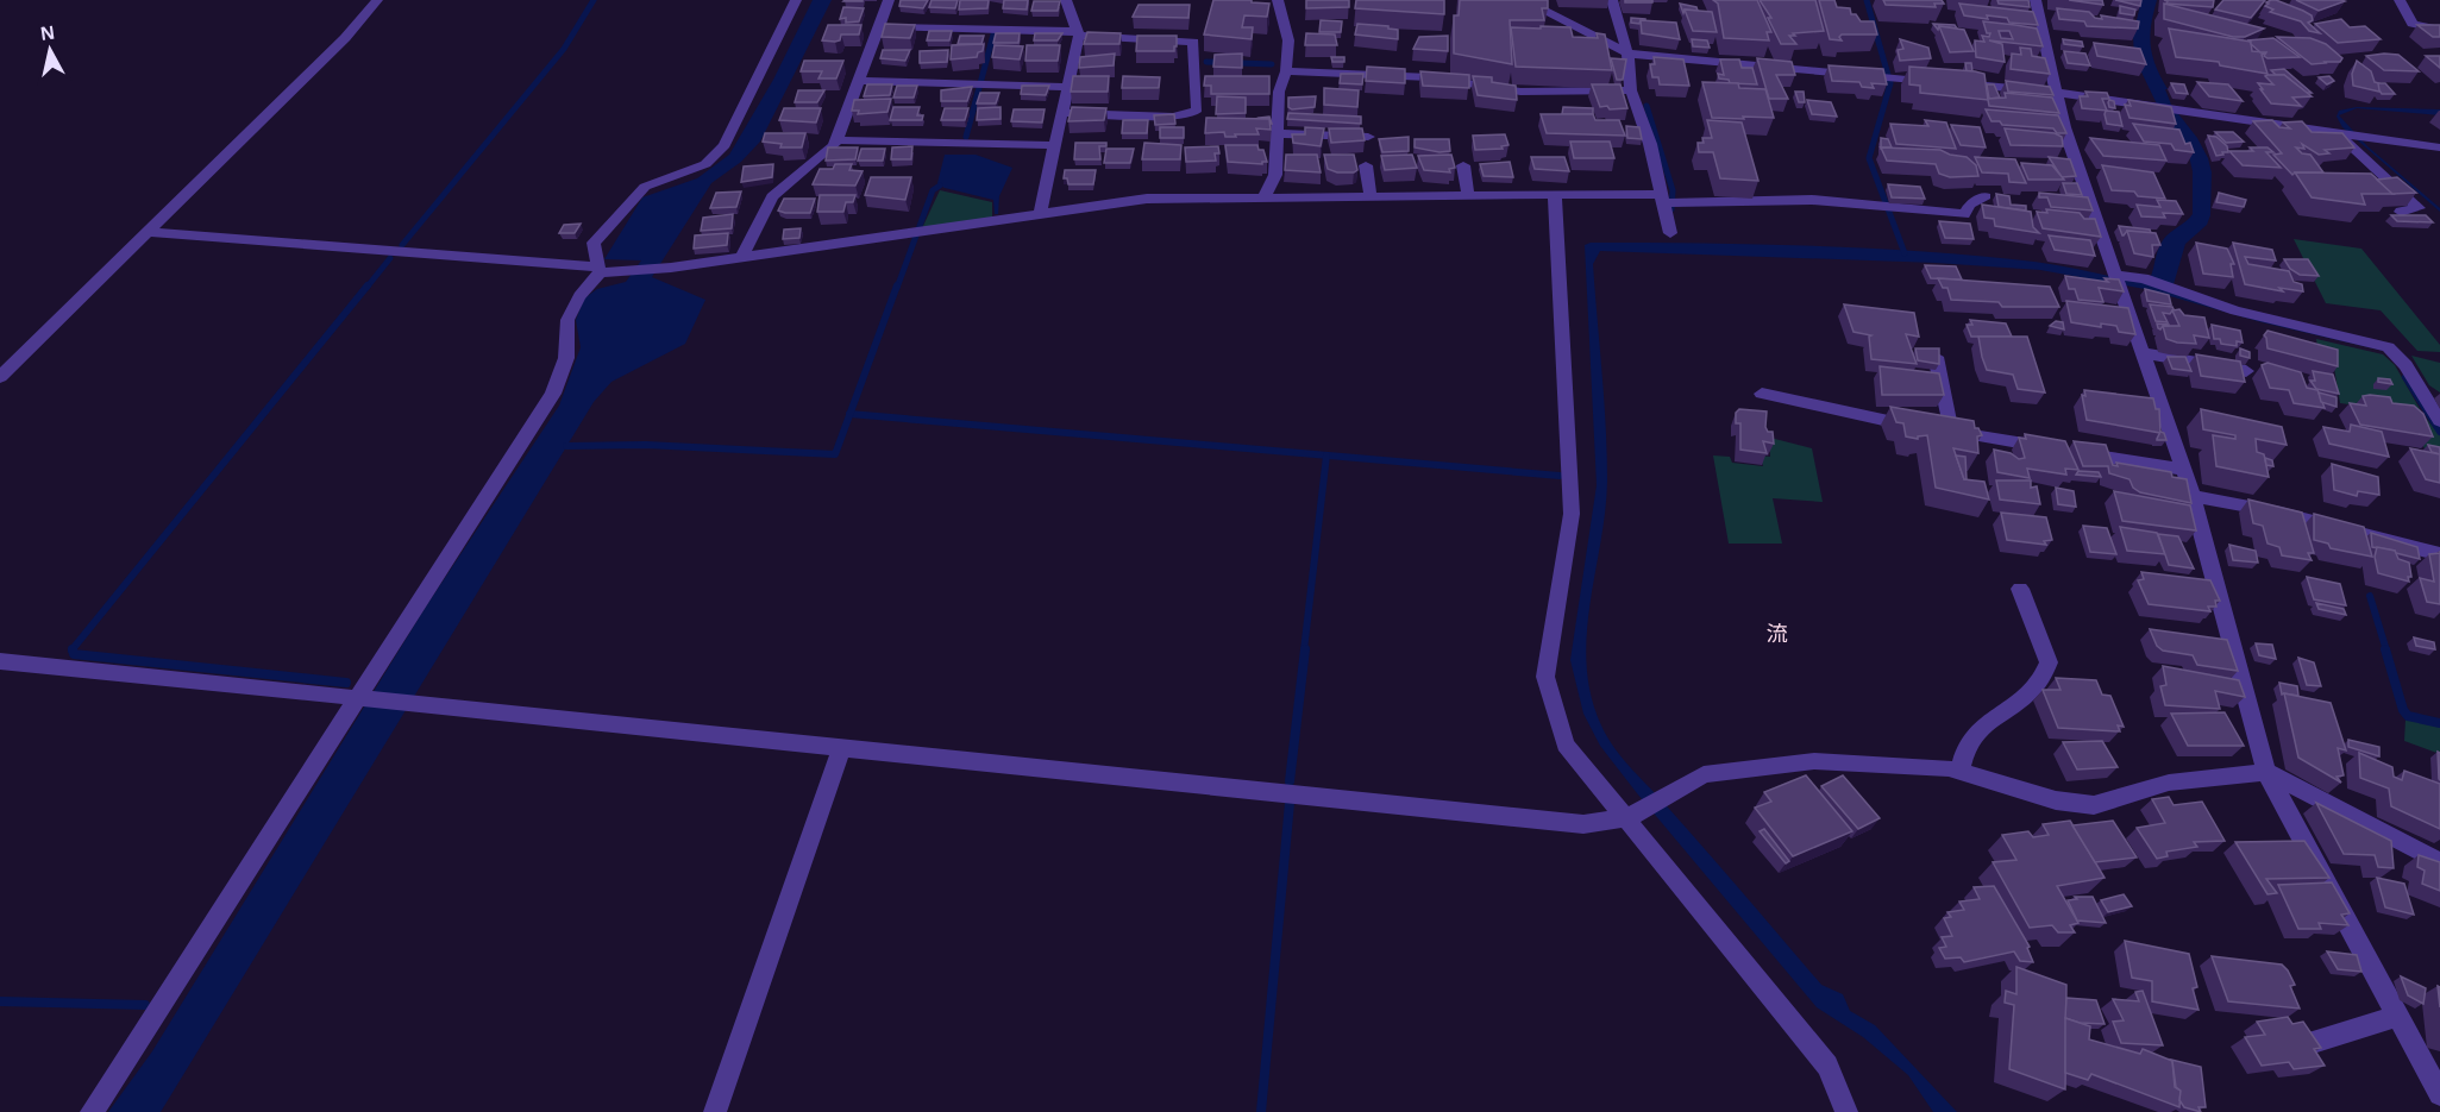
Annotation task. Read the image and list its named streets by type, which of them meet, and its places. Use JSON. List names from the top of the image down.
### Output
{
  "districts": ["流"],
  "north": "top"
}
